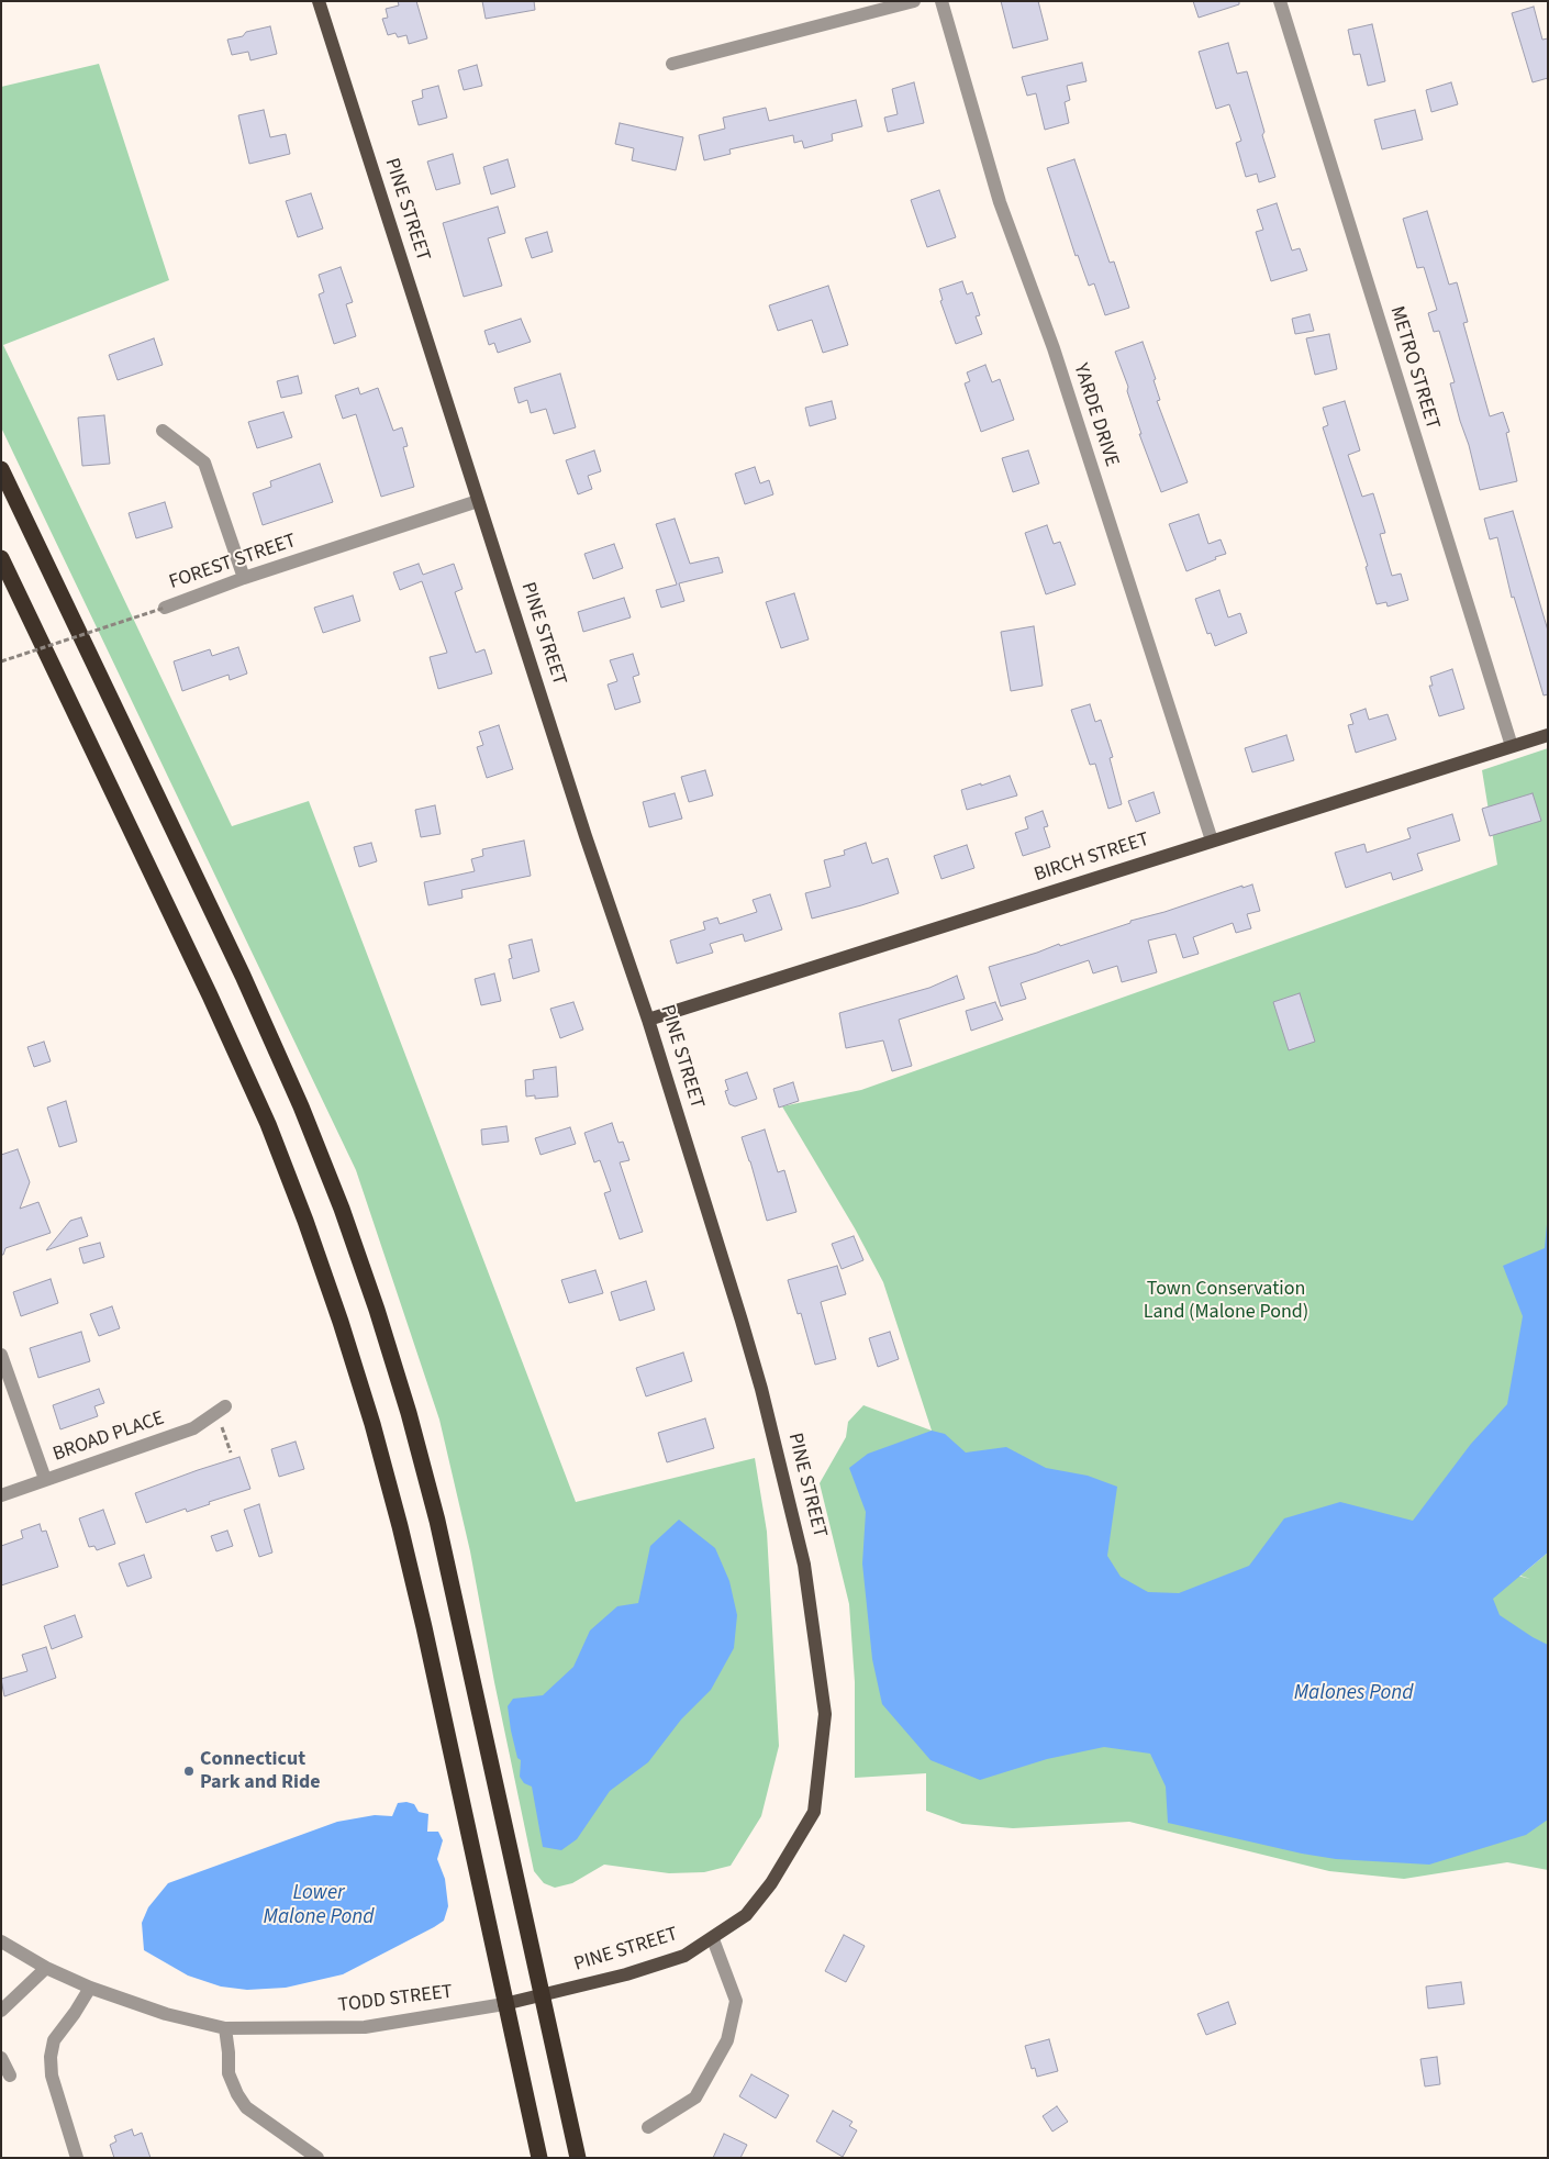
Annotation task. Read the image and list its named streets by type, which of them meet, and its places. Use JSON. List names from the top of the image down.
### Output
{
  "streets": {
    "main road": ["PINE STREET", "BIRCH STREET"],
    "street": [
      "METRO STREET",
      "YARDE DRIVE",
      "FOREST STREET",
      "BROAD PLACE",
      "TODD STREET"
    ]
  },
  "crossings": [
    ["PINE STREET", "FOREST STREET"],
    ["PINE STREET", "BIRCH STREET"],
    ["PINE STREET", "TODD STREET"],
    ["METRO STREET", "BIRCH STREET"],
    ["YARDE DRIVE", "BIRCH STREET"]
  ],
  "water": ["Malones Pond", "Lower Malone Pond"],
  "parks": ["Town Conservation Land (Malone Pond)"],
  "places": ["Connecticut Park and Ride"]
}
